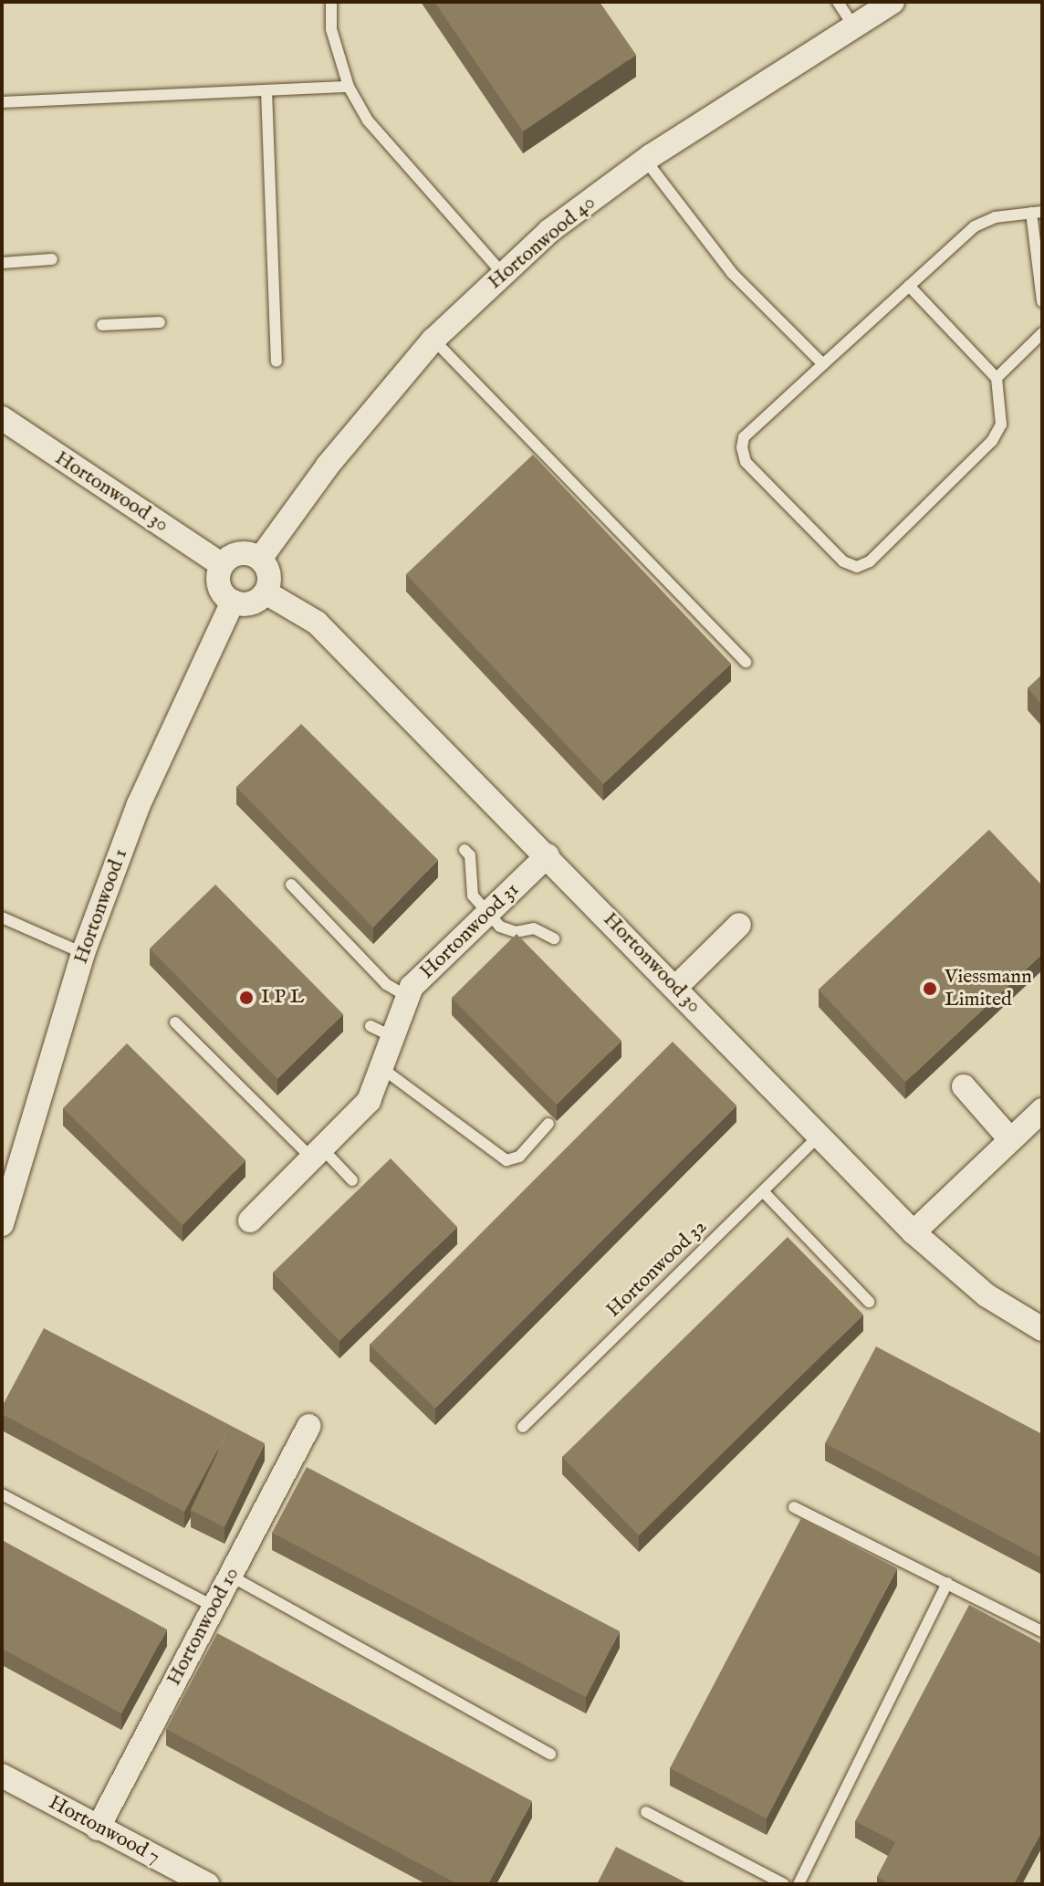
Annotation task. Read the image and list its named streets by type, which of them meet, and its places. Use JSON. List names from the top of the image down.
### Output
{
  "streets": {
    "street": [
      "Hortonwood 40",
      "Hortonwood 30",
      "Hortonwood 1",
      "Hortonwood 31",
      "Hortonwood 10",
      "Hortonwood 7"
    ],
    "lane": ["Hortonwood 32"]
  },
  "crossings": [
    ["Hortonwood 40", "Hortonwood 30"],
    ["Hortonwood 40", "Hortonwood 1"],
    ["Hortonwood 30", "Hortonwood 1"],
    ["Hortonwood 30", "Hortonwood 31"],
    ["Hortonwood 30", "Hortonwood 32"],
    ["Hortonwood 10", "Hortonwood 7"]
  ],
  "places": ["Viessmann Limited", "I P L"]
}
